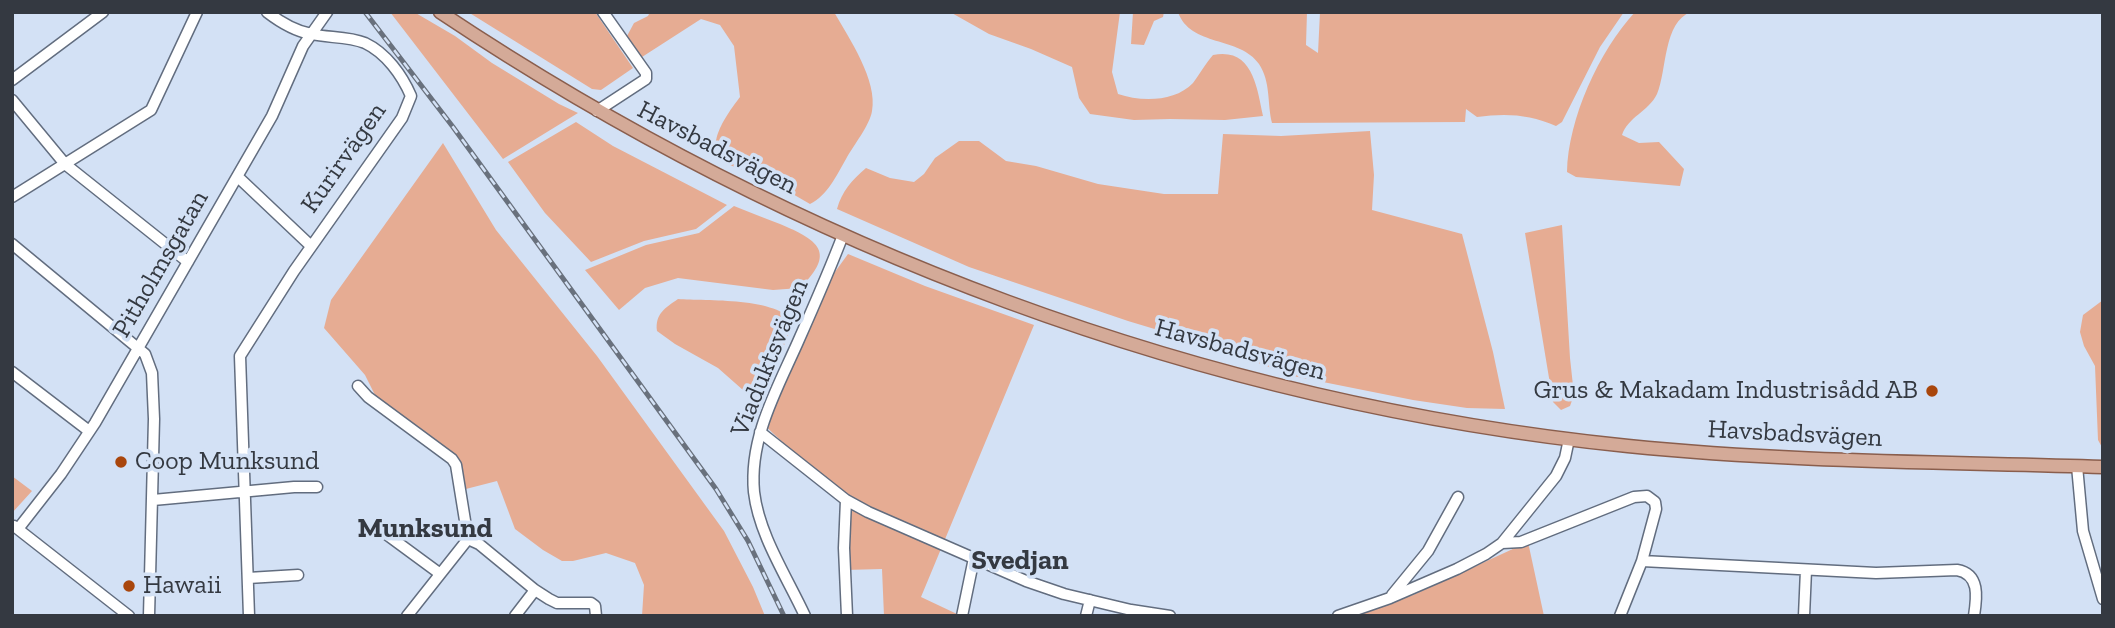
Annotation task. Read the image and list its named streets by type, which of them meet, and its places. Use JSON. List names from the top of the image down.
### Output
{
  "streets": {
    "main road": ["Havsbadsvägen"],
    "street": ["Kurirvägen", "Pitholmsgatan", "Viaduktsvägen"]
  },
  "crossings": [
    ["Havsbadsvägen", "Viaduktsvägen"],
    ["Kurirvägen", "Pitholmsgatan"]
  ],
  "districts": ["Munksund", "Svedjan"],
  "places": ["Grus & Makadam Industrisådd AB", "Coop Munksund", "Hawaii"]
}
